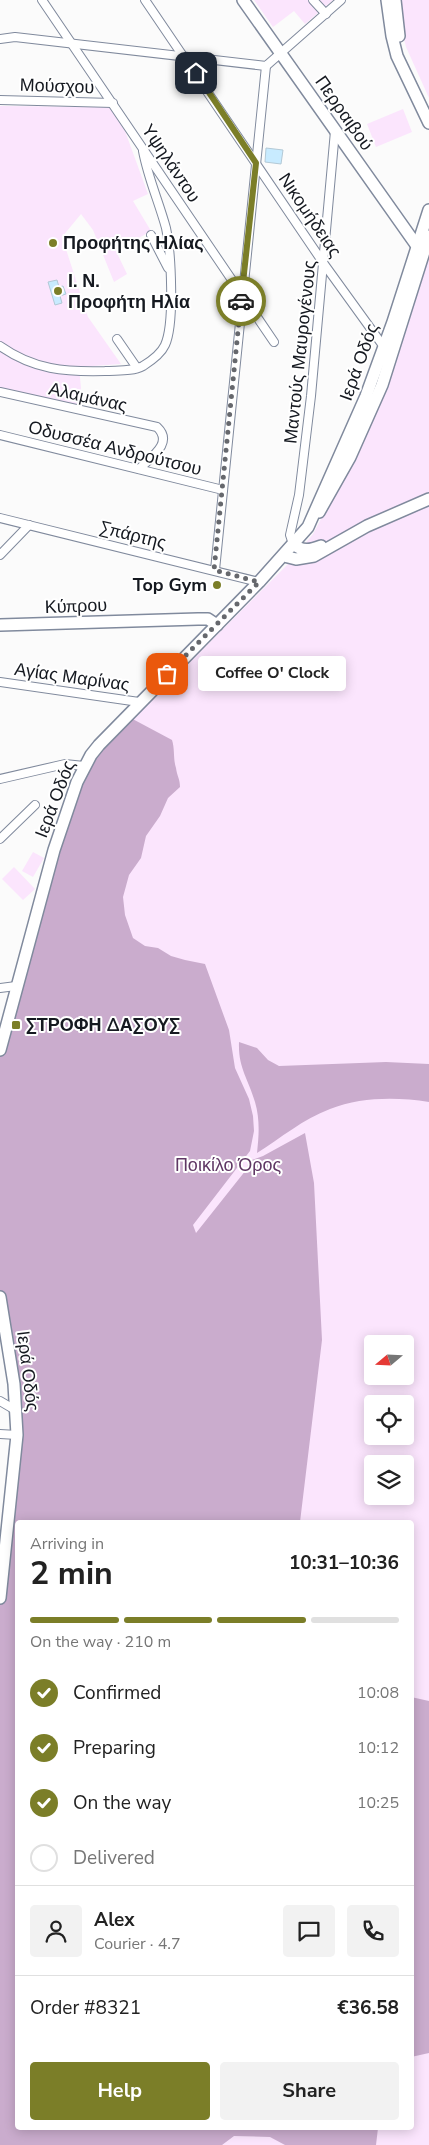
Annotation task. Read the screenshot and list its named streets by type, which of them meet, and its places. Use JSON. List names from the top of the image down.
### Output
{
  "streets": {
    "main road": ["Περραιβού", "Ιερά Οδός", "Κύπρου"],
    "street": [
      "Μούσχου",
      "Υψηλάντου",
      "Νικομήδειας",
      "Μαντούς Μαυρογένους",
      "Αλαμάνας",
      "Οδυσσέα Ανδρούτσου",
      "Σπάρτης",
      "Αγίας Μαρίνας"
    ]
  },
  "crossings": [
    ["Μούσχου", "Υψηλάντου"],
    ["Περραιβού", "Μαντούς Μαυρογένους"],
    ["Περραιβού", "Ιερά Οδός"],
    ["Νικομήδειας", "Μαντούς Μαυρογένους"],
    ["Νικομήδειας", "Ιερά Οδός"],
    ["Μαντούς Μαυρογένους", "Ιερά Οδός"],
    ["Ιερά Οδός", "Σπάρτης"],
    ["Ιερά Οδός", "Κύπρου"],
    ["Ιερά Οδός", "Αγίας Μαρίνας"],
    ["Αλαμάνας", "Οδυσσέα Ανδρούτσου"]
  ],
  "parks": ["Ποικίλο Όρος"],
  "places": {
    "other": [
      "Προφήτης Ηλίας",
      "Ι. Ν. Προφήτη Ηλία",
      "Top Gym",
      "Coffee O' Clock"
    ],
    "transit": ["ΣΤΡΟΦΗ ΔΑΣΟΥΣ"]
  },
  "north": "left",
  "page": {
    "bubble": "Coffee O' Clock",
    "heading": ["2 min", "Arriving in", "10:31–10:36"],
    "panel": [
      "Alex",
      "Courier · 4.7",
      "Order #8321",
      "€36.58"
    ],
    "bar": "On the way · 210 m",
    "list": [
      ["Confirmed", "10:08"],
      ["Preparing", "10:12"],
      ["On the way", "10:25"],
      "Delivered"
    ],
    "buttons": ["Help", "Share"]
  }
}
